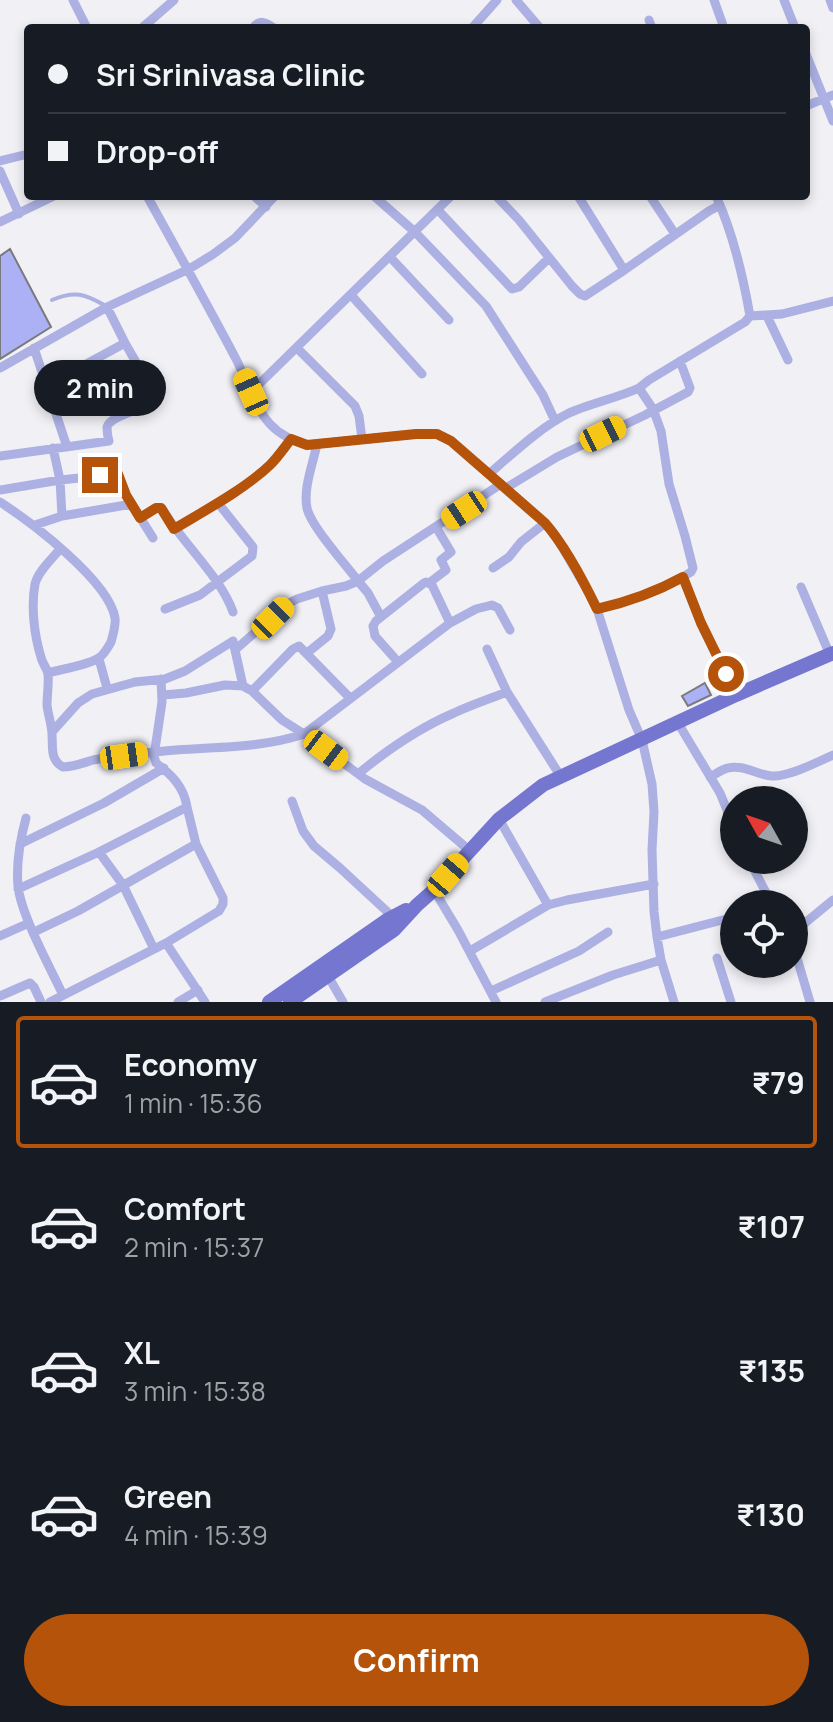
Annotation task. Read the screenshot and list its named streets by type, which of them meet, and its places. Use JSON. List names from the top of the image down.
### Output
{
  "north": "top left",
  "page": {
    "banner": ["Sri Srinivasa Clinic", "Drop-off"],
    "bubble": "2 min",
    "list": [
      {
        "name": "Economy",
        "note": "1 min · 15:36",
        "value": "₹79"
      },
      {
        "name": "Comfort",
        "note": "2 min · 15:37",
        "value": "₹107"
      },
      {
        "name": "XL",
        "note": "3 min · 15:38",
        "value": "₹135"
      },
      {
        "name": "Green",
        "note": "4 min · 15:39",
        "value": "₹130"
      }
    ],
    "buttons": "Confirm"
  }
}
